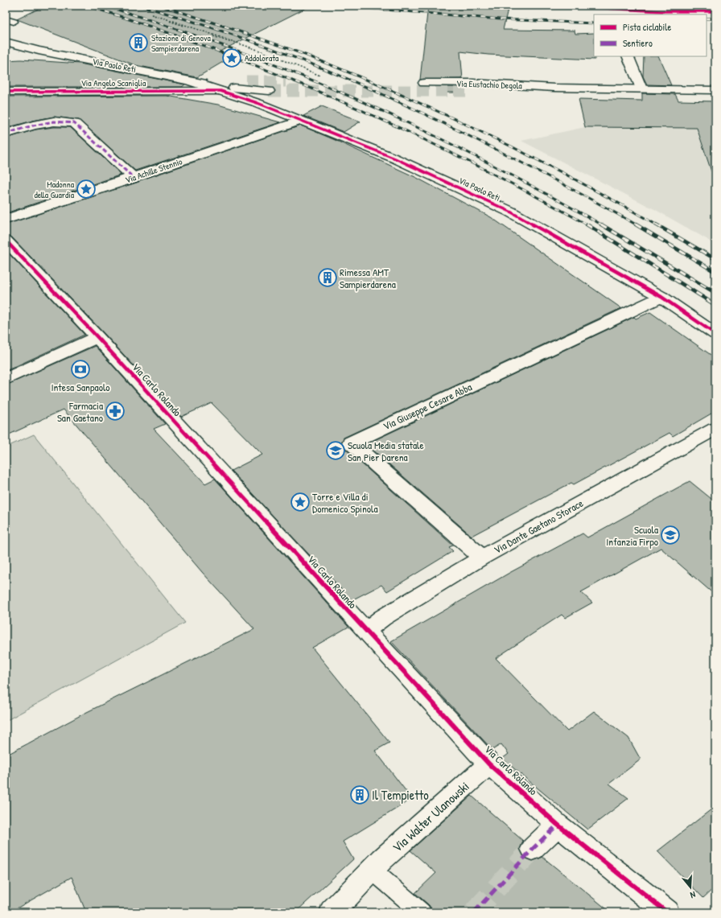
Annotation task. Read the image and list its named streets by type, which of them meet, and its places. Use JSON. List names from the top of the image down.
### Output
{
  "streets": {
    "street": [
      "Via Paolo Reti",
      "Via Angelo Scaniglia",
      "Via Eustachio Degola",
      "Via Achille Stennio",
      "Via Carlo Rolando",
      "Via Giuseppe Cesare Abba",
      "Via Dante Gaetano Storace",
      "Via Walter Ulanowski"
    ]
  },
  "crossings": [
    ["Via Paolo Reti", "Via Angelo Scaniglia"],
    ["Via Paolo Reti", "Via Achille Stennio"],
    ["Via Paolo Reti", "Via Giuseppe Cesare Abba"],
    ["Via Carlo Rolando", "Via Dante Gaetano Storace"],
    ["Via Carlo Rolando", "Via Walter Ulanowski"],
    ["Via Giuseppe Cesare Abba", "Via Dante Gaetano Storace"]
  ],
  "places": {
    "building": ["Stazione di Genova Sampierdarena", "Rimessa AMT Sampierdarena", "Il Tempietto"],
    "place": ["Addolorata", "Madonna della Guardia", "Torre e Villa di Domenico Spinola"],
    "bank": ["Intesa Sanpaolo"],
    "pharmacy": ["Farmacia San Gaetano"],
    "school or university": ["Scuola Media statale San Pier Darena", "Scuola Infanzia Firpo"]
  },
  "legend": ["Pista ciclabile", "Sentiero"],
  "north": "bottom"
}
